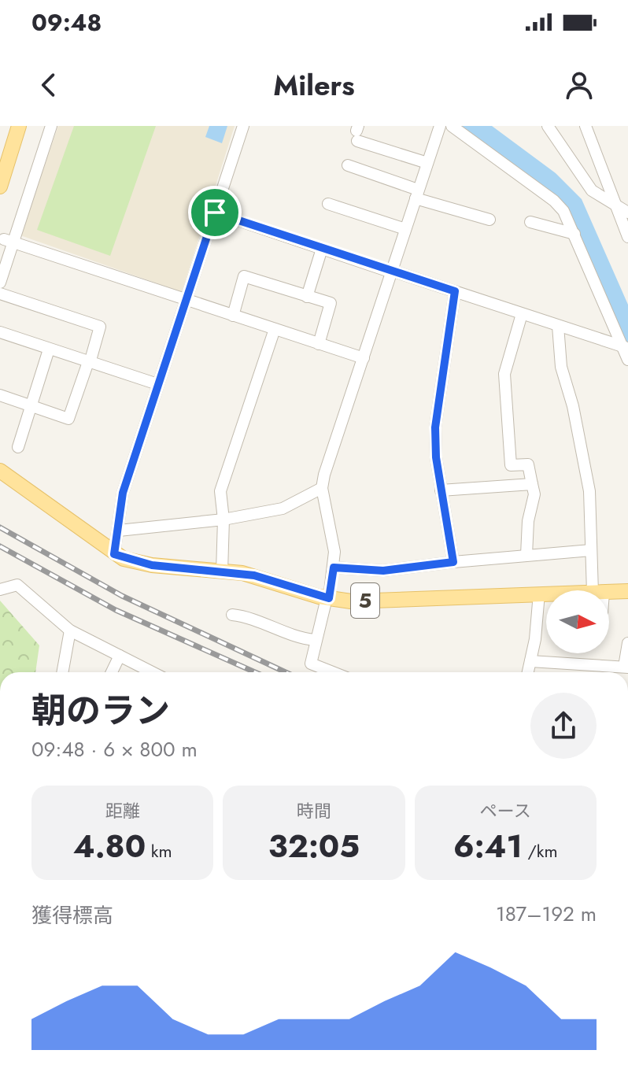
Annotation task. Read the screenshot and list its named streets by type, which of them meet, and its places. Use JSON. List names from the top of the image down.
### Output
{
  "streets": {
    "main road": ["5"]
  },
  "north": "right",
  "page": {
    "status": "09:48",
    "header": "Milers",
    "heading": ["朝のラン", "09:48 · 6 × 800 m"],
    "stats": [
      ["距離", "4.80 km"],
      ["時間", "32:05"],
      ["ペース", "6:41 /km"]
    ],
    "chart": ["獲得標高", "187–192 m"]
  }
}
